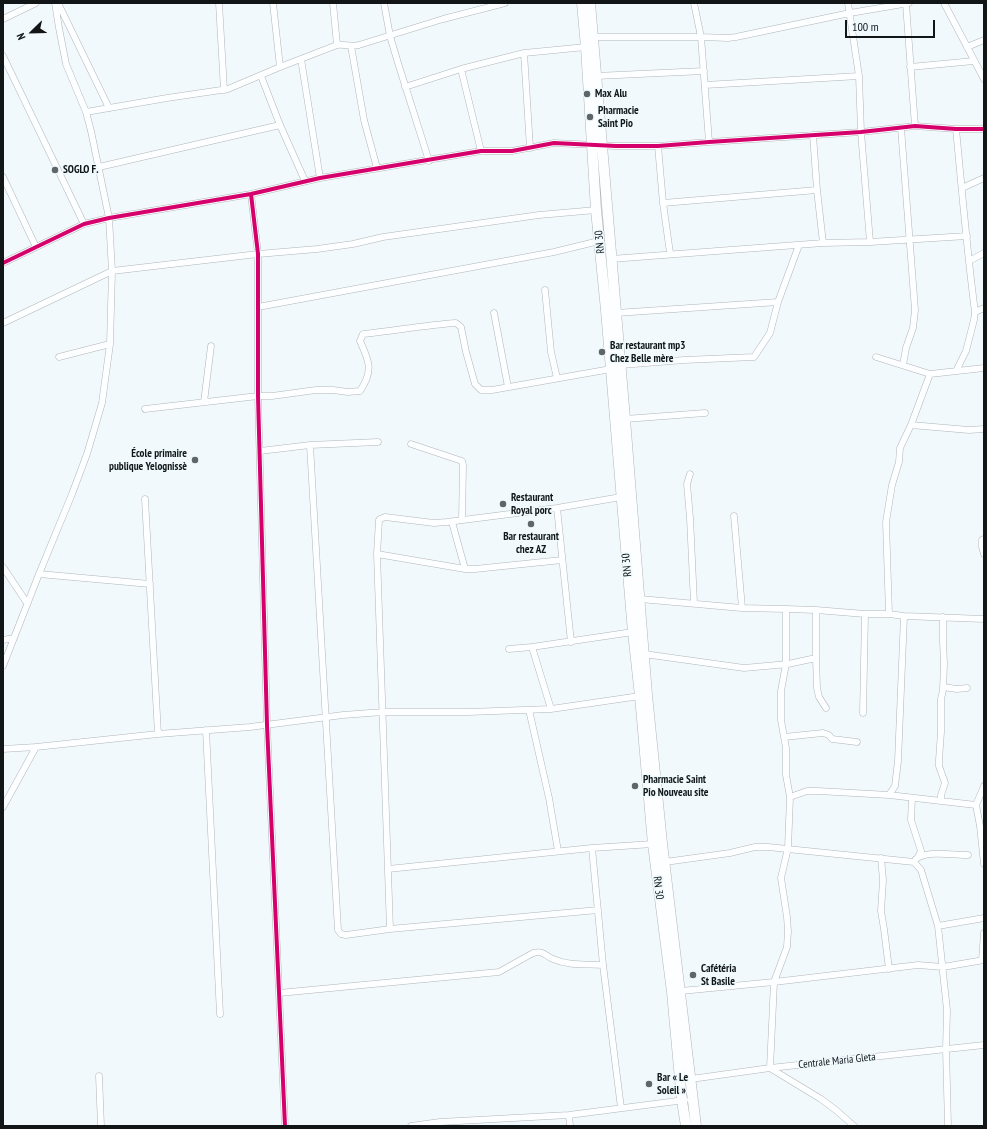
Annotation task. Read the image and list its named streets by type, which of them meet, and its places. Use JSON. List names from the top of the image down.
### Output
{
  "streets": {
    "main road": ["RN 30"],
    "street": ["Centrale Maria Gleta"]
  },
  "crossings": [
    ["RN 30", "Centrale Maria Gleta"]
  ],
  "places": [
    "Max Alu",
    "Pharmacie Saint Pio",
    "SOGLO F.",
    "Bar restaurant mp3 Chez Belle mère",
    "École primaire publique Yelognissè",
    "Restaurant Royal porc",
    "Bar restaurant chez AZ",
    "Pharmacie Saint Pio Nouveau site",
    "Cafétéria St Basile",
    "Bar « Le Soleil »"
  ],
  "scale_bar": "100 m",
  "north": "bottom left"
}
